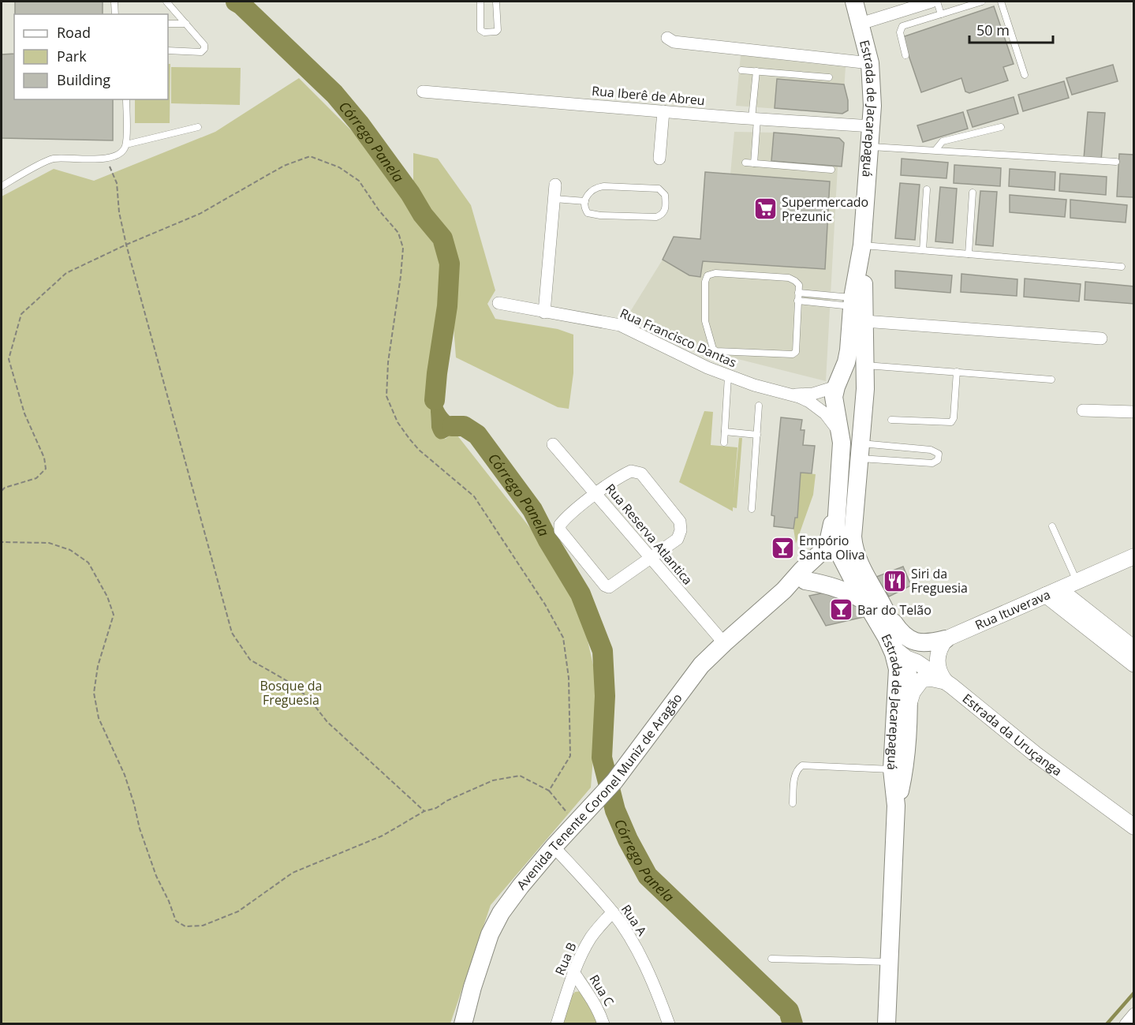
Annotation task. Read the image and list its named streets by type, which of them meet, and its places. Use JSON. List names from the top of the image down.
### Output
{
  "streets": {
    "main road": ["Estrada de Jacarepaguá", "Avenida Tenente Coronel Muniz de Aragão"],
    "street": [
      "Rua Iberê de Abreu",
      "Rua Francisco Dantas",
      "Rua Reserva Atlantica",
      "Rua Ituverava",
      "Estrada da Uruçanga",
      "Rua A",
      "Rua B",
      "Rua C"
    ]
  },
  "crossings": [
    ["Rua Iberê de Abreu", "Estrada de Jacarepaguá"],
    ["Estrada de Jacarepaguá", "Rua Francisco Dantas"],
    ["Estrada de Jacarepaguá", "Rua Ituverava"],
    ["Estrada de Jacarepaguá", "Estrada da Uruçanga"],
    ["Estrada de Jacarepaguá", "Avenida Tenente Coronel Muniz de Aragão"],
    ["Rua Reserva Atlantica", "Avenida Tenente Coronel Muniz de Aragão"],
    ["Rua Ituverava", "Estrada da Uruçanga"],
    ["Avenida Tenente Coronel Muniz de Aragão", "Rua A"],
    ["Rua A", "Rua B"],
    ["Rua B", "Rua C"]
  ],
  "water": ["Córrego Panela"],
  "parks": ["Bosque da Freguesia"],
  "places": {
    "supermarket": ["Supermercado Prezunic"],
    "bar": ["Empório Santa Oliva", "Bar do Telão"],
    "restaurant": ["Siri da Freguesia"]
  },
  "legend": ["Road", "Park", "Building"],
  "scale_bar": "50 m"
}
